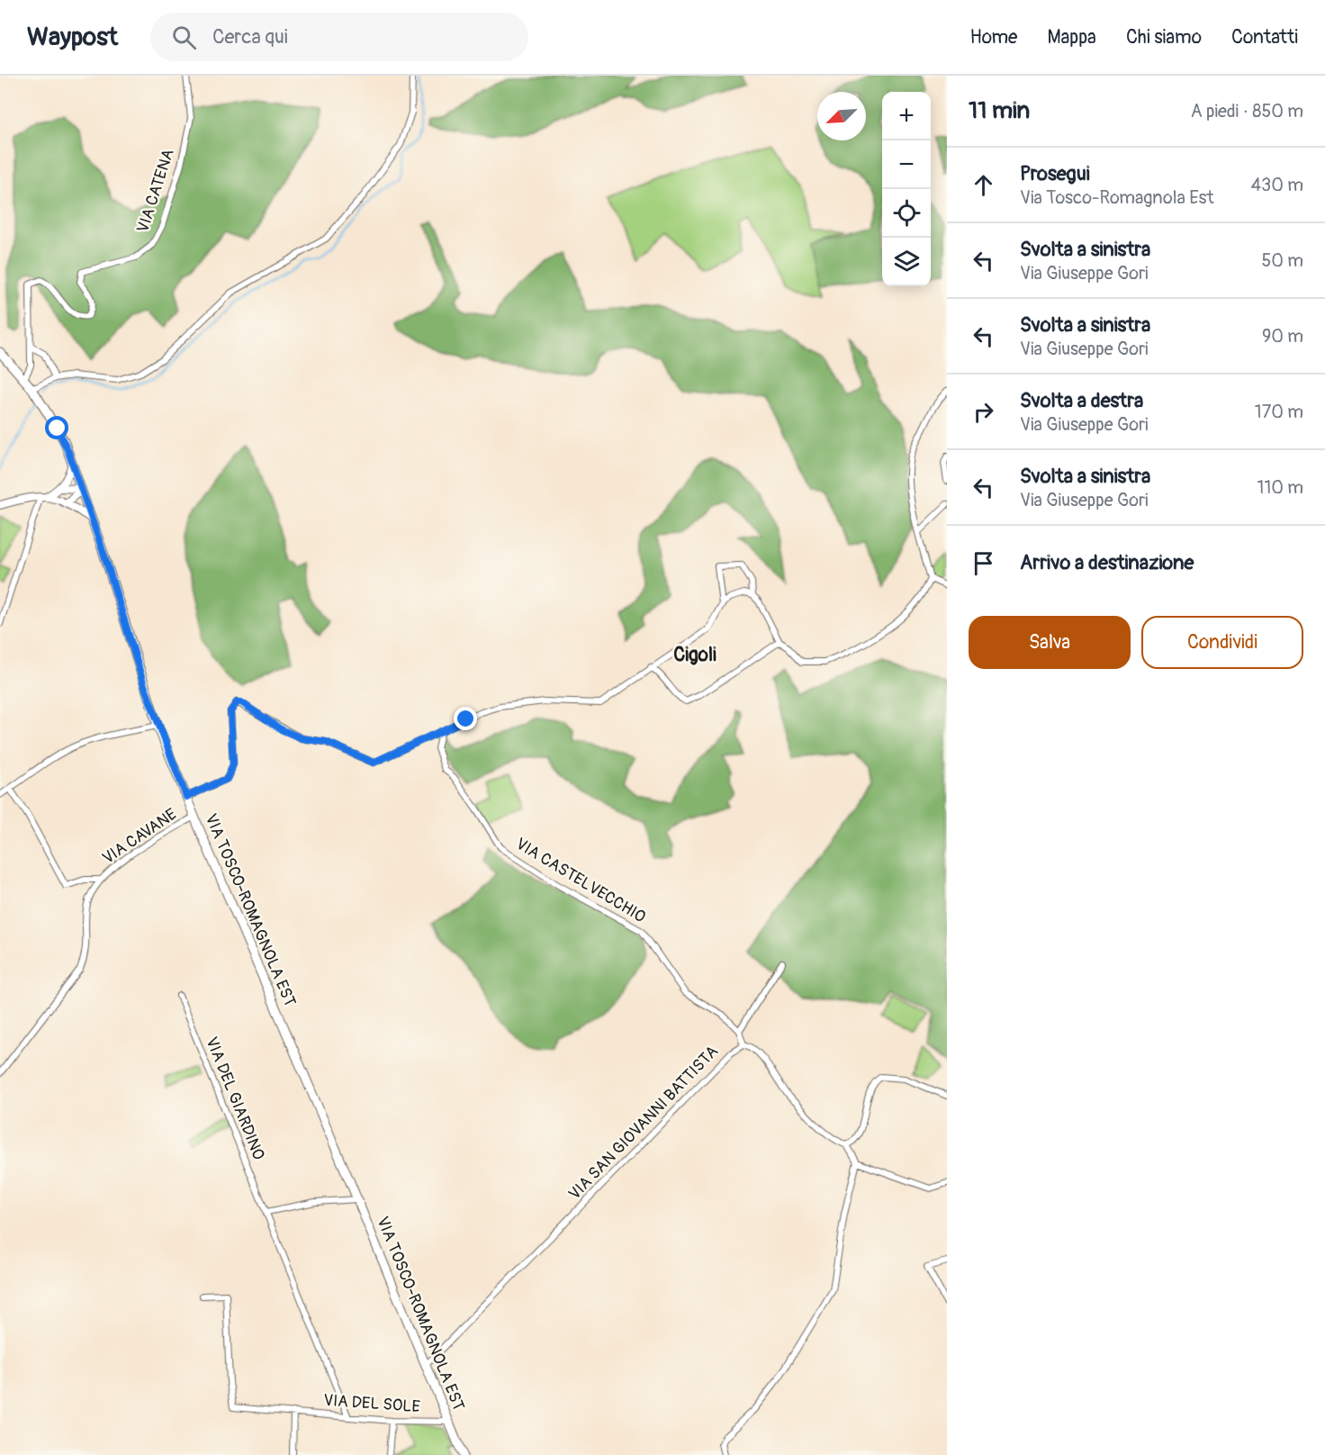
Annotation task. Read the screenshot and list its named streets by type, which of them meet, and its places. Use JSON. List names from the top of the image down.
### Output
{
  "streets": {
    "main road": ["VIA TOSCO-ROMAGNOLA EST"],
    "street": [
      "VIA CATENA",
      "VIA CAVANE",
      "VIA CASTELVECCHIO",
      "VIA DEL GIARDINO",
      "VIA SAN GIOVANNI BATTISTA",
      "VIA DEL SOLE"
    ]
  },
  "crossings": [
    ["VIA CATENA", "VIA TOSCO-ROMAGNOLA EST"],
    ["VIA CAVANE", "VIA TOSCO-ROMAGNOLA EST"],
    ["VIA CASTELVECCHIO", "VIA SAN GIOVANNI BATTISTA"],
    ["VIA TOSCO-ROMAGNOLA EST", "VIA SAN GIOVANNI BATTISTA"],
    ["VIA TOSCO-ROMAGNOLA EST", "VIA DEL SOLE"],
    ["VIA DEL GIARDINO", "VIA DEL SOLE"]
  ],
  "districts": ["Cigoli"],
  "north": "bottom left",
  "page": {
    "header": "Waypost",
    "search": "Cerca qui",
    "nav": [
      "Home",
      "Mappa",
      "Chi siamo",
      "Contatti"
    ],
    "heading": ["11 min", "A piedi · 850 m"],
    "map_buttons": ["+", "−"],
    "list": [
      ["Prosegui", "Via Tosco-Romagnola Est", "430 m"],
      ["Svolta a sinistra", "Via Giuseppe Gori", "50 m"],
      ["Svolta a sinistra", "Via Giuseppe Gori", "90 m"],
      ["Svolta a destra", "Via Giuseppe Gori", "170 m"],
      ["Svolta a sinistra", "Via Giuseppe Gori", "110 m"],
      "Arrivo a destinazione"
    ],
    "buttons": ["Salva", "Condividi"]
  }
}
